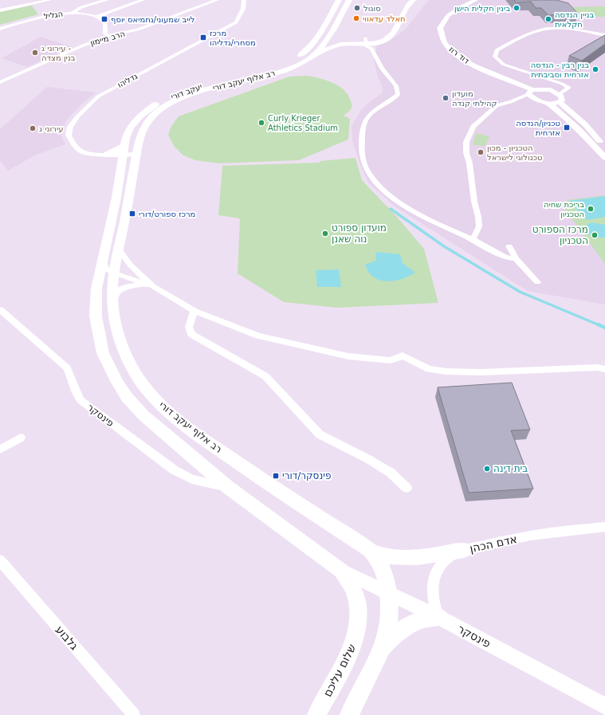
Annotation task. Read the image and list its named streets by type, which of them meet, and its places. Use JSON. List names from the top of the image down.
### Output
{
  "streets": {
    "main road": ["רב אלוף יעקב דורי", "יעקב דורי", "שלום עליכם"],
    "street": [
      "הגליל",
      "הרב מיימון",
      "דוד רוז",
      "גדליהו",
      "פינסקר",
      "אדם הכהן",
      "גלבוע"
    ]
  },
  "crossings": [
    ["רב אלוף יעקב דורי", "יעקב דורי"],
    ["רב אלוף יעקב דורי", "פינסקר"],
    ["רב אלוף יעקב דורי", "שלום עליכם"],
    ["פינסקר", "אדם הכהן"],
    ["פינסקר", "שלום עליכם"]
  ],
  "places": {
    "other": [
      "סונול",
      "בינין חקלית הישן",
      "חאלד עדאווי",
      "בניין הנדסה חקלאית",
      "עירוני ג - בנין מצדה",
      "בנין רבין - הנדסה אזרחית וסביבתית",
      "מועדון קהילתי קנדה",
      "Curly Krieger Athletics Stadium",
      "עירוני ג",
      "הטכניון - מכון טכנולוגי לישראל",
      "בריכת שחיה הטכניון",
      "מועדון ספורט נוה שאנן",
      "מרכז הספורט הטכניון",
      "בית דינה"
    ],
    "transit": [
      "לייב שמעוני/נחמיאס יוסף",
      "מרכז מסחרי/גדליהו",
      "טכניון/הנדסה אזרחית",
      "מרכז ספורט/דורי",
      "פינסקר/דורי"
    ]
  }
}
